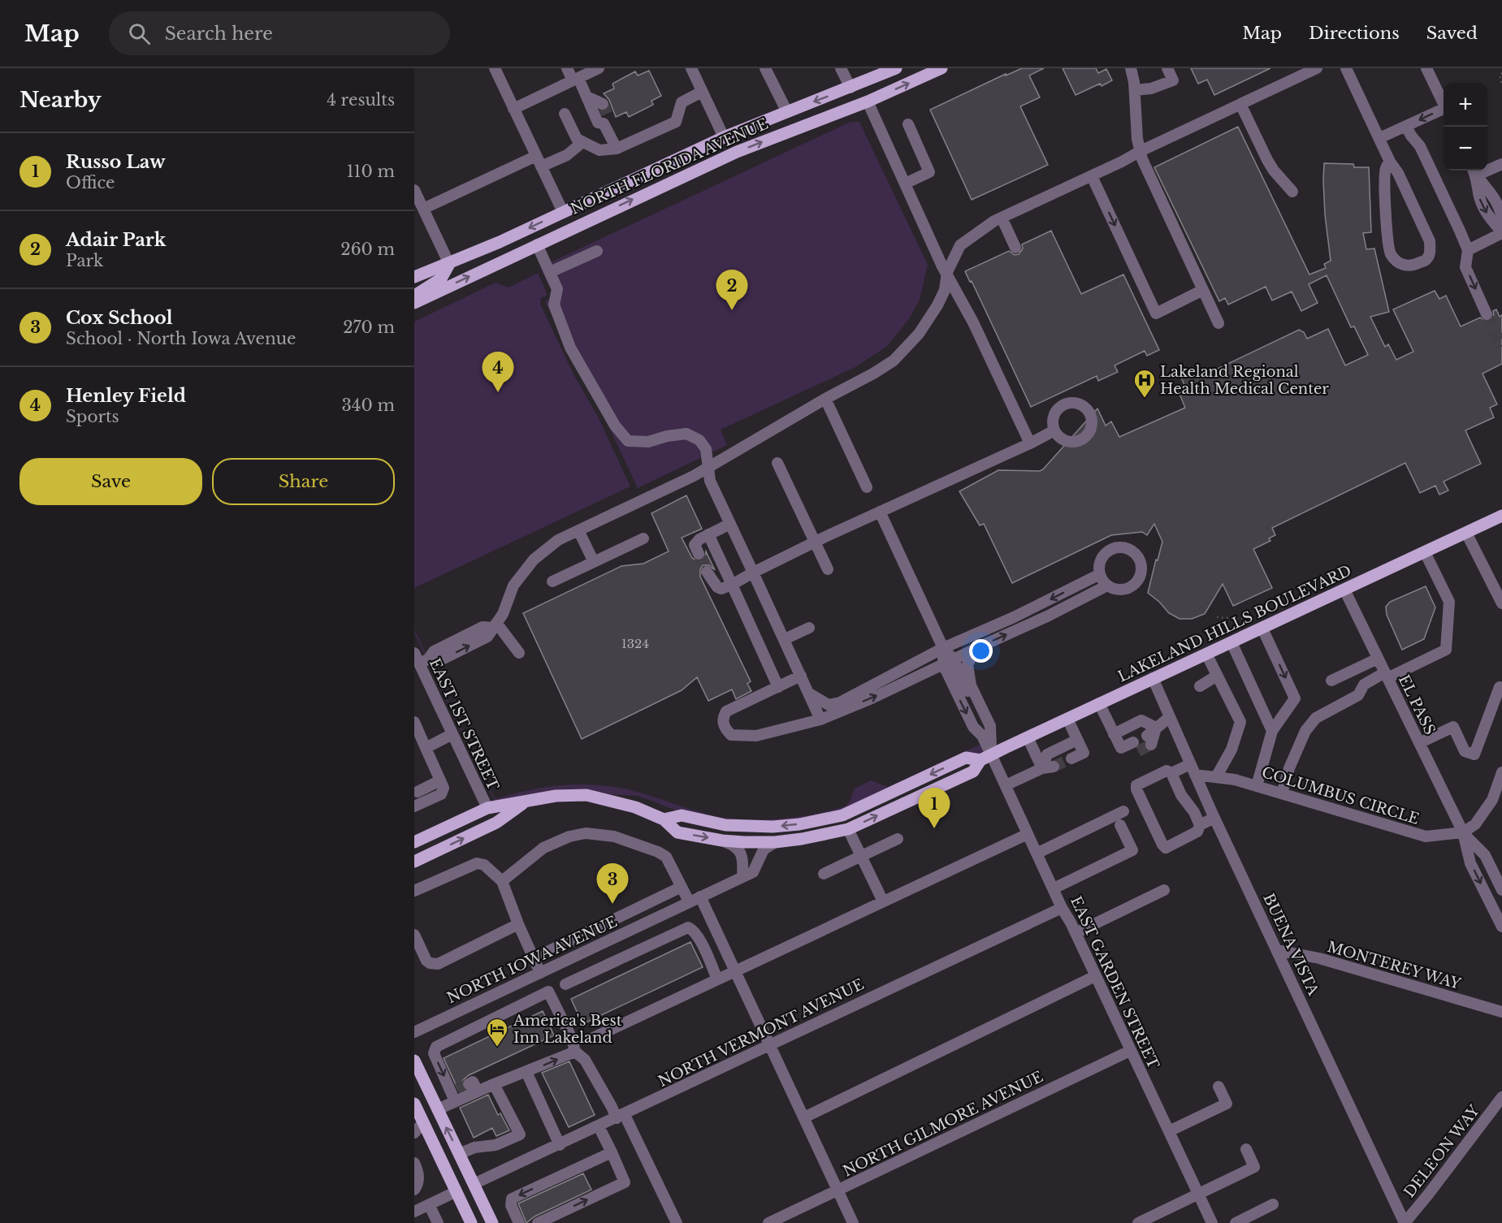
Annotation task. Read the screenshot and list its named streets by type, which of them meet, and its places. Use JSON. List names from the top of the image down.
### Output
{
  "streets": {
    "main road": ["NORTH FLORIDA AVENUE", "LAKELAND HILLS BOULEVARD"],
    "street": [
      "EL PASS",
      "EAST 1ST STREET",
      "COLUMBUS CIRCLE",
      "BUENA VISTA",
      "NORTH IOWA AVENUE",
      "MONTEREY WAY",
      "EAST GARDEN STREET",
      "NORTH VERMONT AVENUE",
      "NORTH GILMORE AVENUE",
      "DELEON WAY"
    ]
  },
  "crossings": [
    ["LAKELAND HILLS BOULEVARD", "EL PASS"],
    ["LAKELAND HILLS BOULEVARD", "EAST 1ST STREET"],
    ["LAKELAND HILLS BOULEVARD", "BUENA VISTA"],
    ["LAKELAND HILLS BOULEVARD", "NORTH IOWA AVENUE"],
    ["LAKELAND HILLS BOULEVARD", "EAST GARDEN STREET"],
    ["EL PASS", "COLUMBUS CIRCLE"],
    ["COLUMBUS CIRCLE", "BUENA VISTA"],
    ["BUENA VISTA", "MONTEREY WAY"],
    ["BUENA VISTA", "DELEON WAY"],
    ["EAST GARDEN STREET", "NORTH VERMONT AVENUE"],
    ["EAST GARDEN STREET", "NORTH GILMORE AVENUE"]
  ],
  "places": {
    "hospital": ["Lakeland Regional Health Medical Center"],
    "hotel": ["America's Best Inn Lakeland"]
  },
  "house_numbers": ["1324"],
  "page": {
    "header": "Map",
    "search": "Search here",
    "nav": ["Map", "Directions", "Saved"],
    "heading": ["Nearby", "4 results"],
    "map_buttons": ["+", "−"],
    "list": [
      {
        "mark": "1",
        "name": "Russo Law",
        "note": "Office",
        "value": "110 m"
      },
      {
        "mark": "2",
        "name": "Adair Park",
        "note": "Park",
        "value": "260 m"
      },
      {
        "mark": "3",
        "name": "Cox School",
        "note": "School · North Iowa Avenue",
        "value": "270 m"
      },
      {
        "mark": "4",
        "name": "Henley Field",
        "note": "Sports",
        "value": "340 m"
      }
    ],
    "pins": [
      "2",
      "4",
      "1",
      "3"
    ],
    "buttons": ["Save", "Share"]
  }
}
